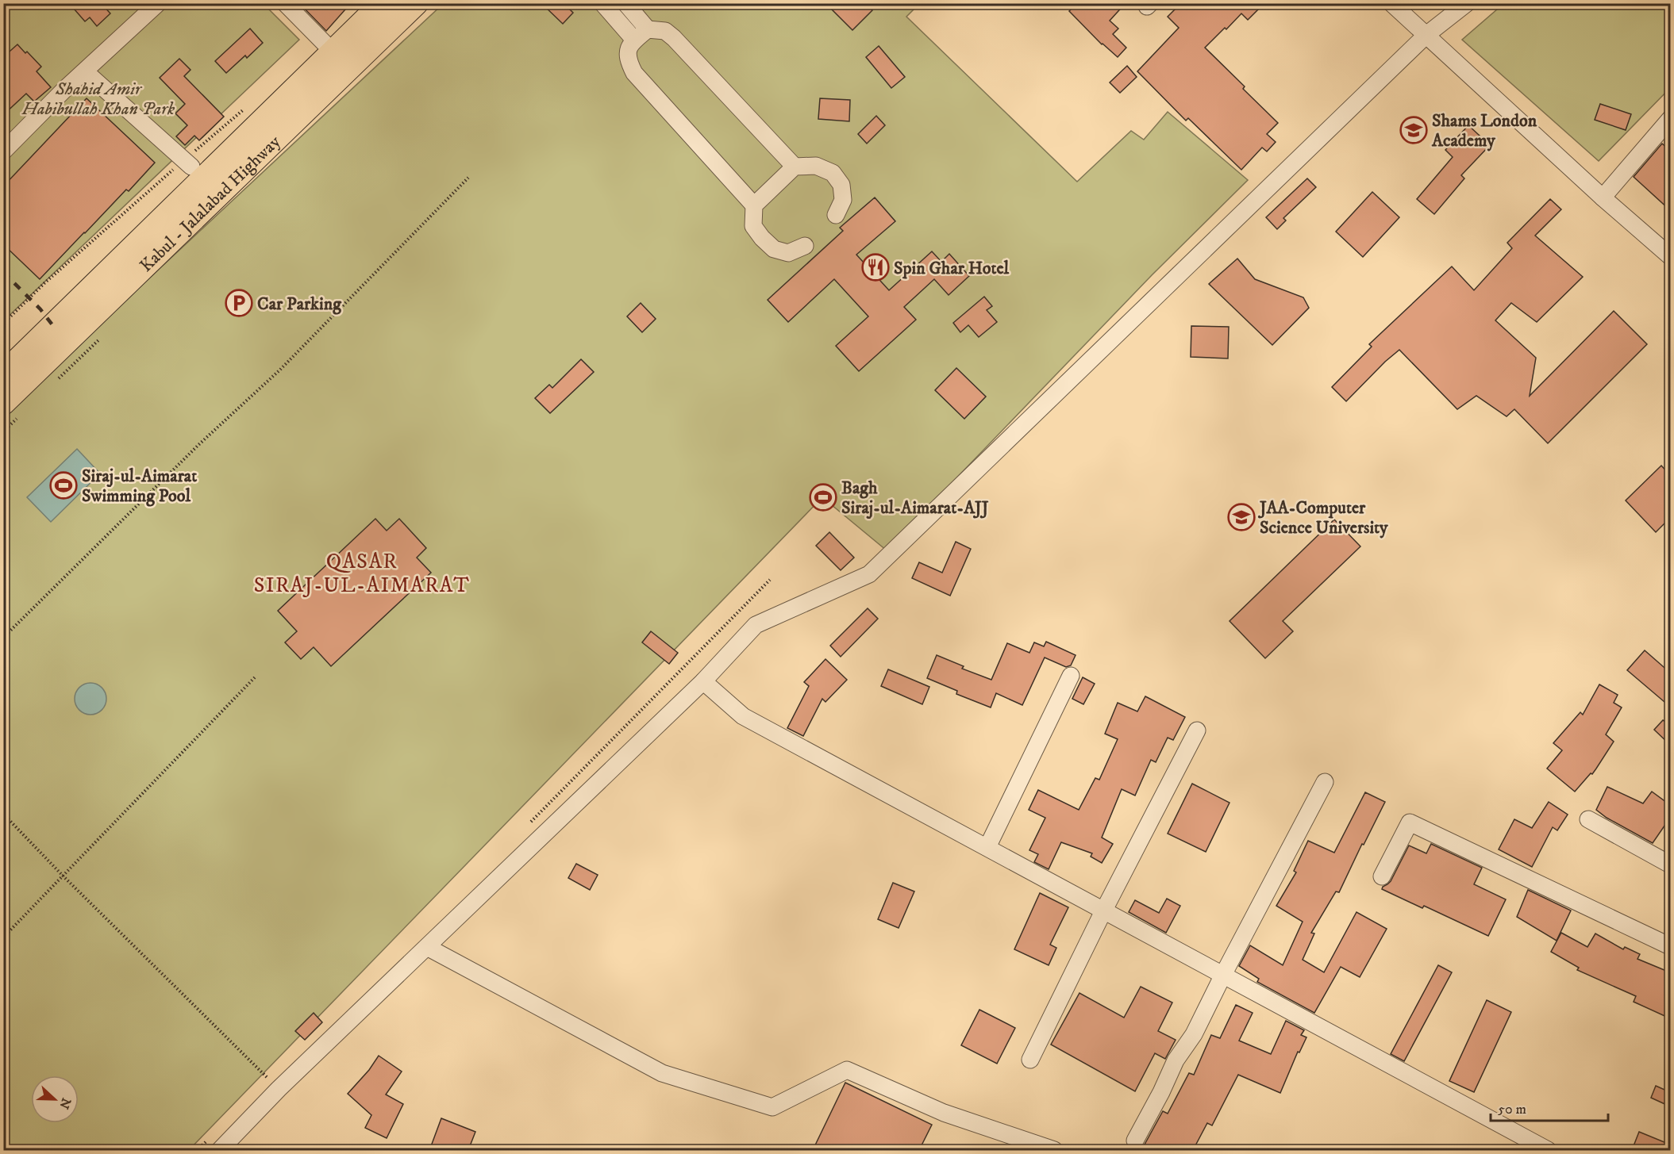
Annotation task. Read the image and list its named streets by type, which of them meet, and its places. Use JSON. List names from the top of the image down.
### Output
{
  "streets": {
    "highway": ["Kabul - Jalalabad Highway"]
  },
  "districts": ["QASAR SIRAJ-UL-AIMARAT"],
  "parks": ["Shahid Amir Habibullah Khan Park"],
  "places": {
    "school or university": ["Shams London Academy", "JAA-Computer Science University"],
    "restaurant": ["Spin Ghar Hotel"],
    "parking": ["Car Parking"],
    "sports": ["Siraj-ul-Aimarat Swimming Pool", "Bagh Siraj-ul-Aimarat-AJJ"]
  },
  "scale_bar": "50 m",
  "north": "right"
}
